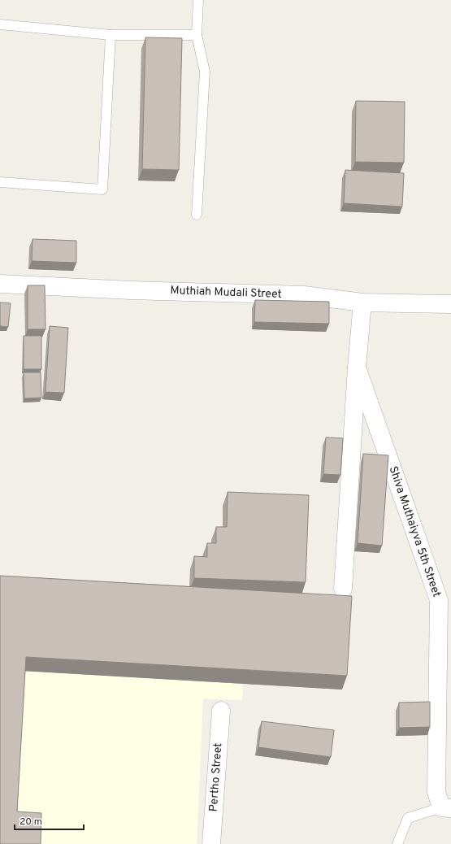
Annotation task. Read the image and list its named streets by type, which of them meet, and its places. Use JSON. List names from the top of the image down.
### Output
{
  "streets": {
    "street": ["Muthiah Mudali Street", "Shiva Muthaiyva 5th Street", "Pertho Street"]
  },
  "scale_bar": "20 m"
}
